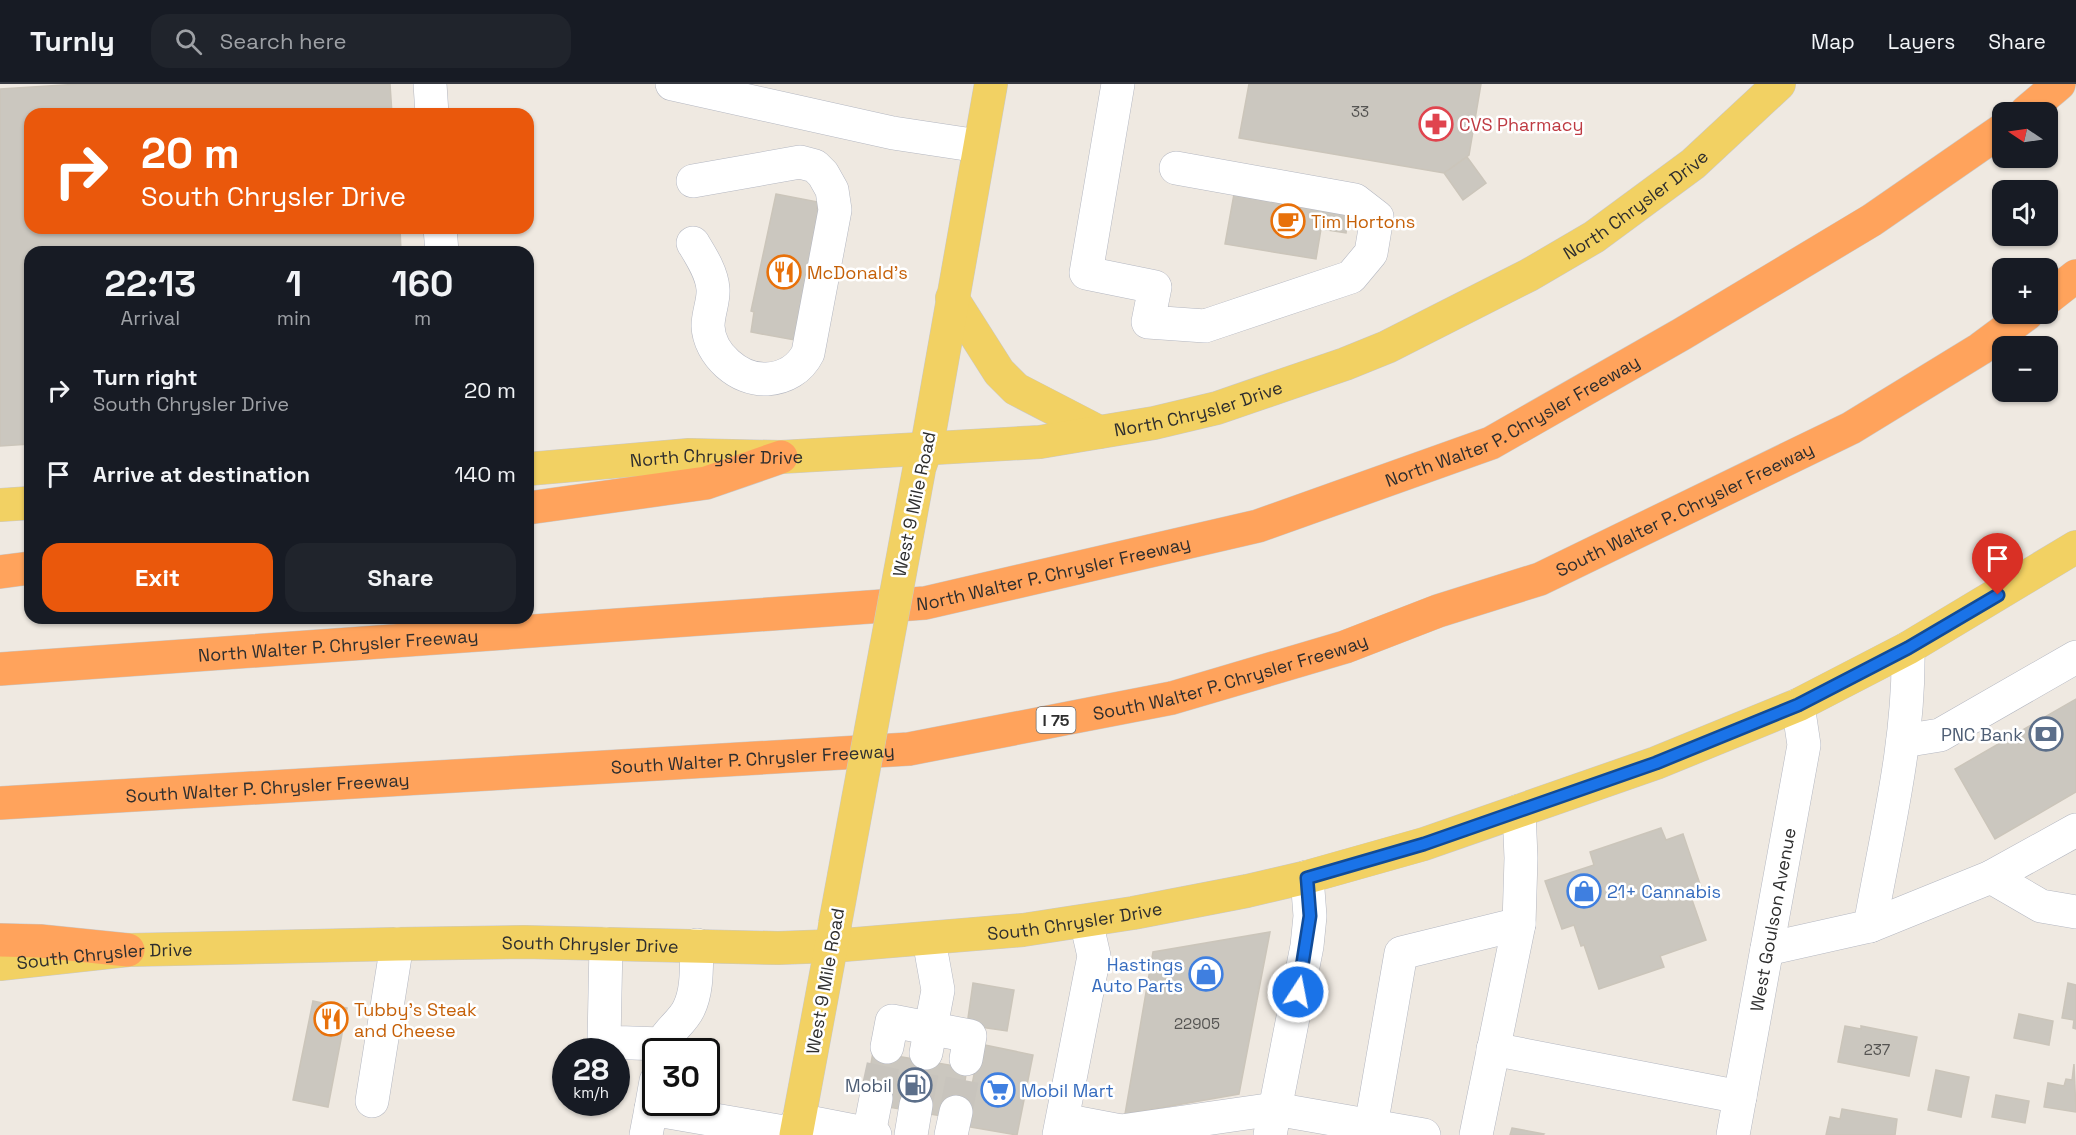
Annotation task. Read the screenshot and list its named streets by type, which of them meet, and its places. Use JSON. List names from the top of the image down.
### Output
{
  "streets": {
    "highway": ["North Walter P. Chrysler Freeway", "South Walter P. Chrysler Freeway", "I 75"],
    "main road": ["North Chrysler Drive", "West 9 Mile Road", "South Chrysler Drive"],
    "street": ["West Goulson Avenue"]
  },
  "crossings": [
    ["North Chrysler Drive", "West 9 Mile Road"],
    ["West 9 Mile Road", "South Chrysler Drive"],
    ["South Chrysler Drive", "West Goulson Avenue"]
  ],
  "places": {
    "pharmacy": ["CVS Pharmacy"],
    "cafe": ["Tim Hortons"],
    "restaurant": ["McDonald's", "Tubby's Steak and Cheese"],
    "bank": ["PNC Bank"],
    "shop": ["21+ Cannabis", "Hastings Auto Parts"],
    "fuel station": ["Mobil"],
    "supermarket": ["Mobil Mart"]
  },
  "house_numbers": ["33", "22905", "237"],
  "north": "left",
  "page": {
    "header": "Turnly",
    "search": "Search here",
    "nav": ["Map", "Layers", "Share"],
    "map_buttons": ["+", "−"],
    "turn": ["20 m", "South Chrysler Drive"],
    "eta": [
      "22:13",
      "Arrival",
      "1",
      "min",
      "160",
      "m"
    ],
    "list": [
      {
        "name": "Turn right",
        "note": "South Chrysler Drive",
        "value": "20 m"
      },
      {
        "name": "Arrive at destination",
        "value": "140 m"
      }
    ],
    "buttons": ["Exit", "Share"],
    "speed": "28 km/h",
    "limit": "30"
  }
}
